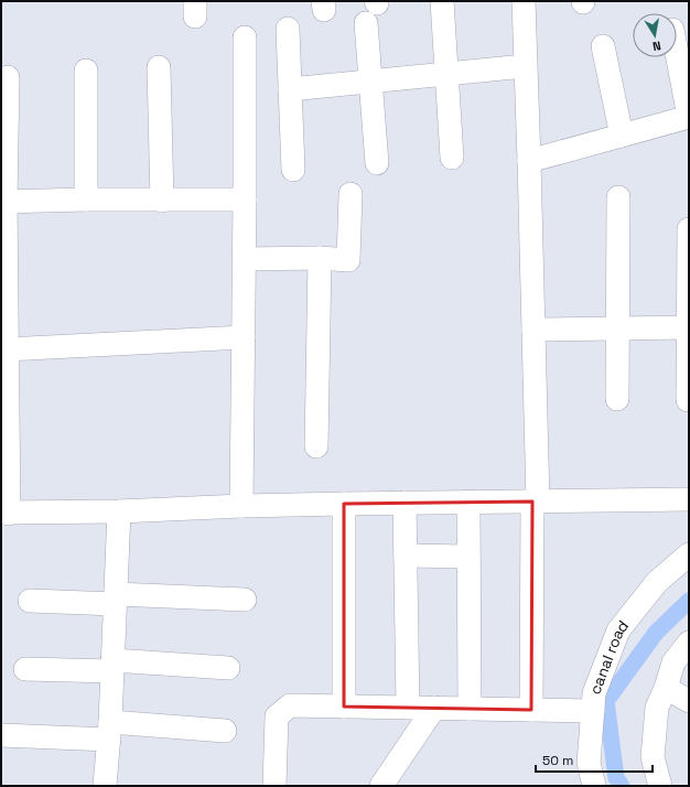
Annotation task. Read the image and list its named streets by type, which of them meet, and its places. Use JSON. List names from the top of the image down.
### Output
{
  "streets": {
    "street": ["canal road"]
  },
  "scale_bar": "50 m",
  "north": "bottom"
}
